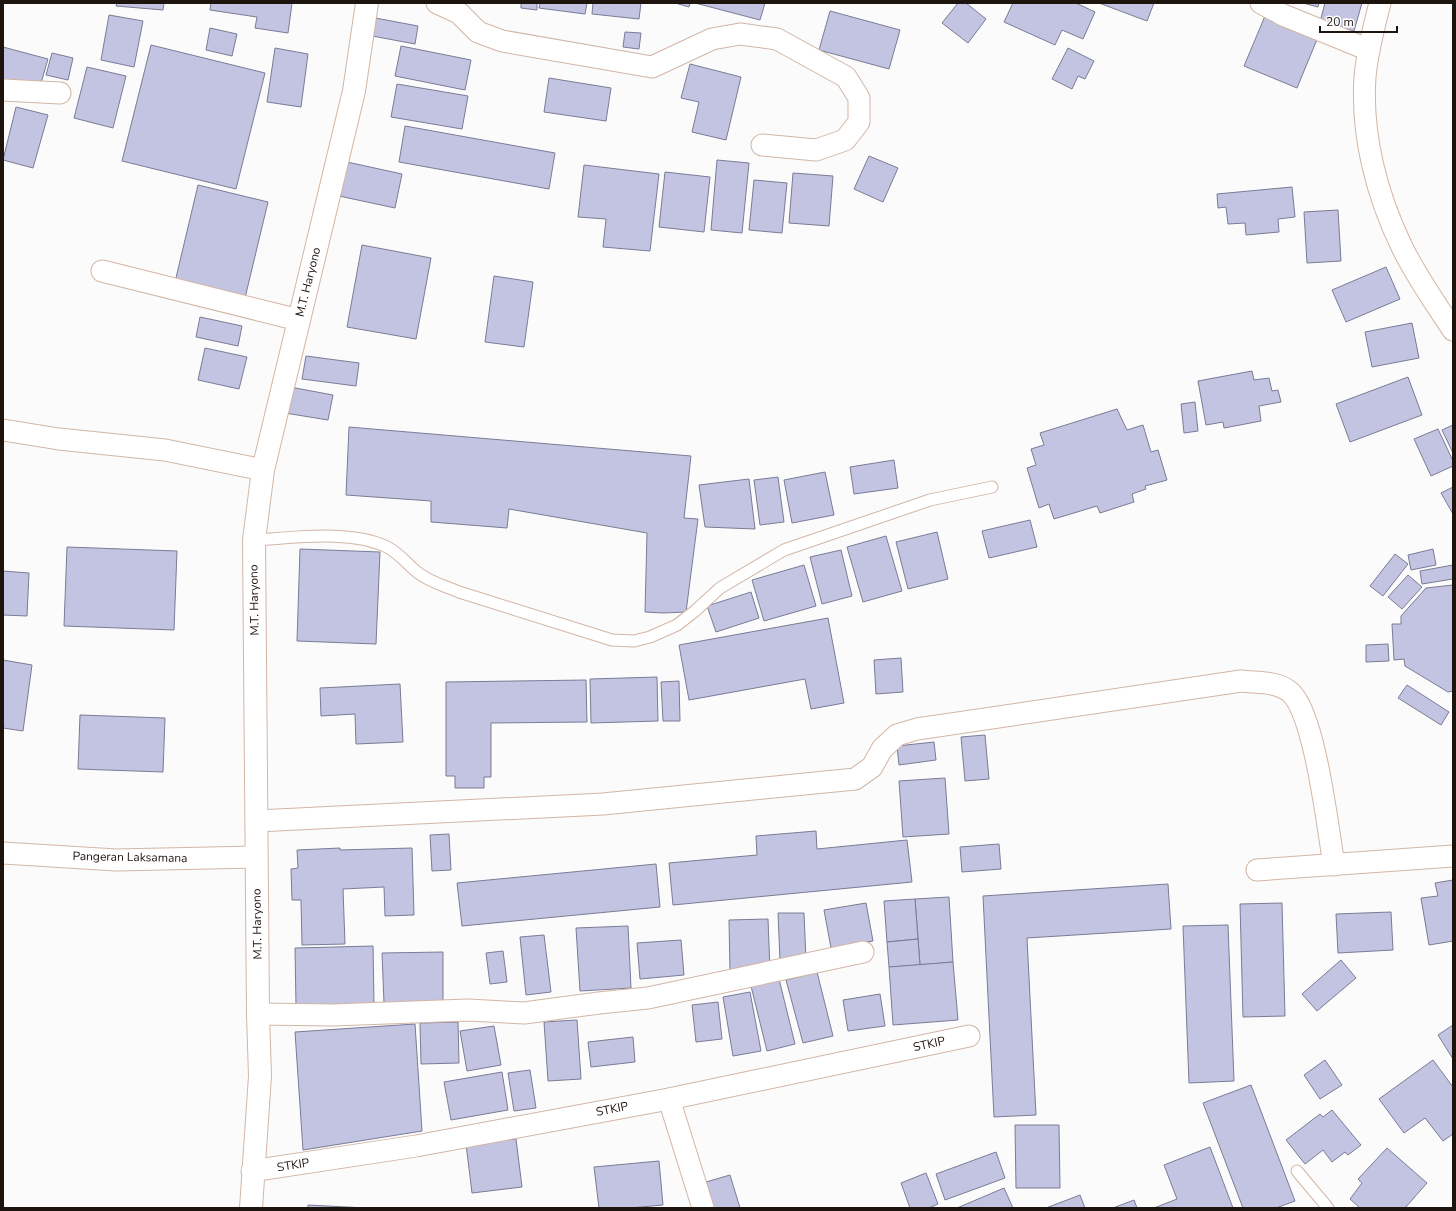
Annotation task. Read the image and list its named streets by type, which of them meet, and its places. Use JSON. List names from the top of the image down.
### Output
{
  "streets": {
    "highway": ["M.T. Haryono"],
    "street": ["Pangeran Laksamana", "STKIP"]
  },
  "crossings": [
    ["M.T. Haryono", "Pangeran Laksamana"],
    ["M.T. Haryono", "STKIP"]
  ],
  "scale_bar": "20 m"
}
